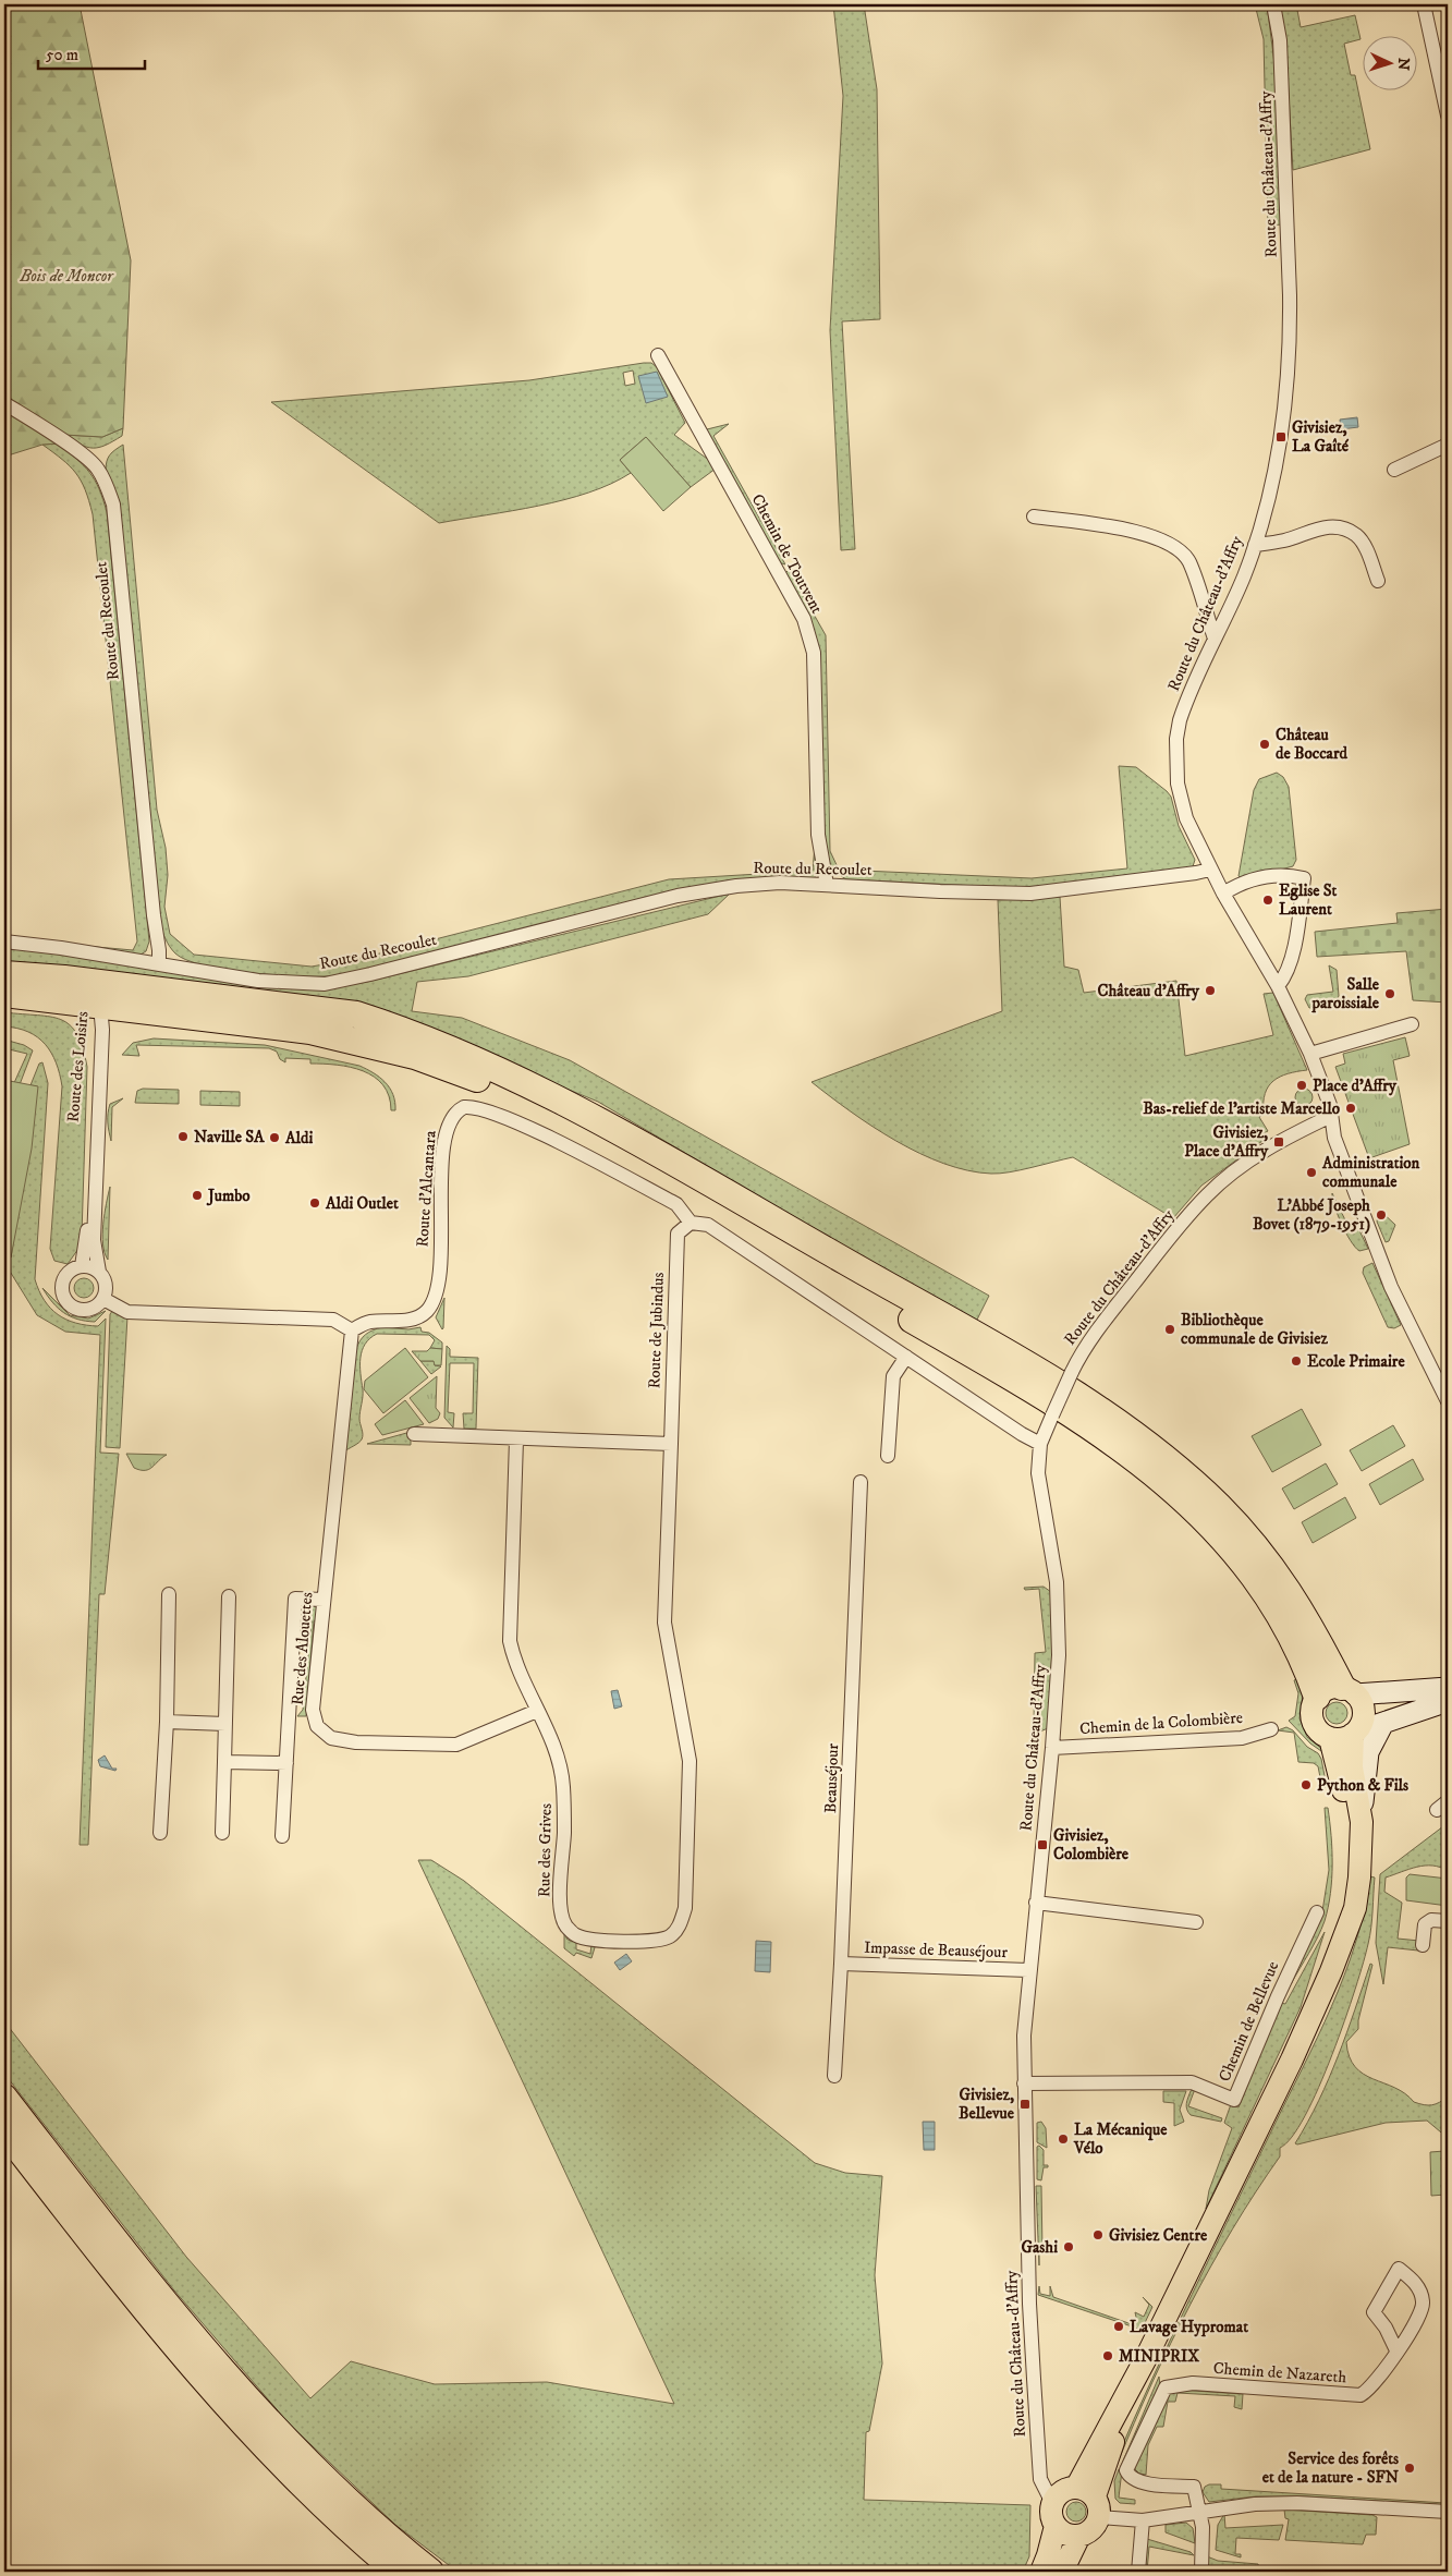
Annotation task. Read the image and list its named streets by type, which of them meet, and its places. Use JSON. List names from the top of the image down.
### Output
{
  "streets": {
    "street": [
      "Route du Château-d'Affry",
      "Chemin de Toutvent",
      "Route du Recoulet",
      "Route des Loisirs",
      "Route d'Alcantara",
      "Route de Jubindus",
      "Rue des Alouettes",
      "Chemin de la Colombière",
      "Beauséjour",
      "Rue des Grives",
      "Impasse de Beauséjour",
      "Chemin de Bellevue",
      "Chemin de Nazareth"
    ]
  },
  "crossings": [
    ["Route du Château-d'Affry", "Route du Recoulet"],
    ["Route du Château-d'Affry", "Chemin de la Colombière"],
    ["Route du Château-d'Affry", "Impasse de Beauséjour"],
    ["Route du Château-d'Affry", "Chemin de Bellevue"],
    ["Chemin de Toutvent", "Route du Recoulet"],
    ["Route d'Alcantara", "Route de Jubindus"],
    ["Route d'Alcantara", "Rue des Alouettes"],
    ["Route de Jubindus", "Rue des Grives"],
    ["Rue des Alouettes", "Rue des Grives"],
    ["Beauséjour", "Impasse de Beauséjour"]
  ],
  "parks": ["Bois de Moncor"],
  "places": {
    "transit": [
      "Givisiez, La Gaîté",
      "Givisiez, Place d'Affry",
      "Givisiez, Colombière",
      "Givisiez, Bellevue"
    ],
    "other": [
      "Château de Boccard",
      "Eglise St Laurent",
      "Château d'Affry",
      "Salle paroissiale",
      "Place d'Affry",
      "Bas-relief de l'artiste Marcello",
      "Naville SA",
      "Aldi",
      "Administration communale",
      "Jumbo",
      "Aldi Outlet",
      "L'Abbé Joseph Bovet (1879-1951)",
      "Bibliothèque communale de Givisiez",
      "Ecole Primaire",
      "Python & Fils",
      "La Mécanique Vélo",
      "Givisiez Centre",
      "Gashi",
      "Lavage Hypromat",
      "MINIPRIX",
      "Service des forêts et de la nature - SFN"
    ]
  },
  "scale_bar": "50 m",
  "north": "right"
}
